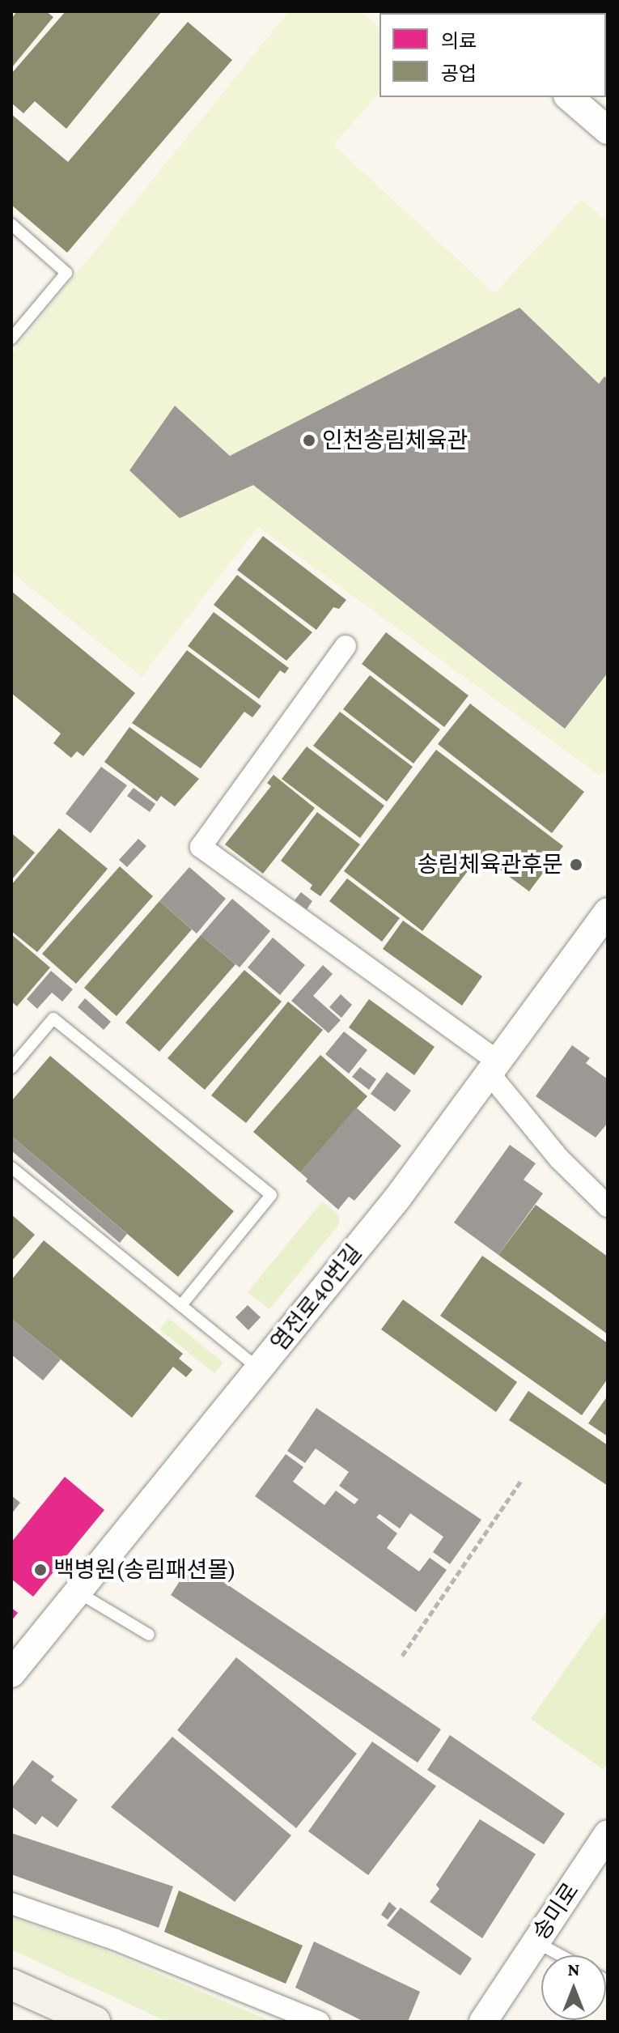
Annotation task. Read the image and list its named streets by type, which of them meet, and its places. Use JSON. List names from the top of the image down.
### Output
{
  "streets": {
    "street": ["염전로40번길", "송미로"]
  },
  "places": ["인천송림체육관", "송림체육관후문", "백병원(송림패션몰)"],
  "legend": ["의료", "공업"],
  "north": "top"
}
